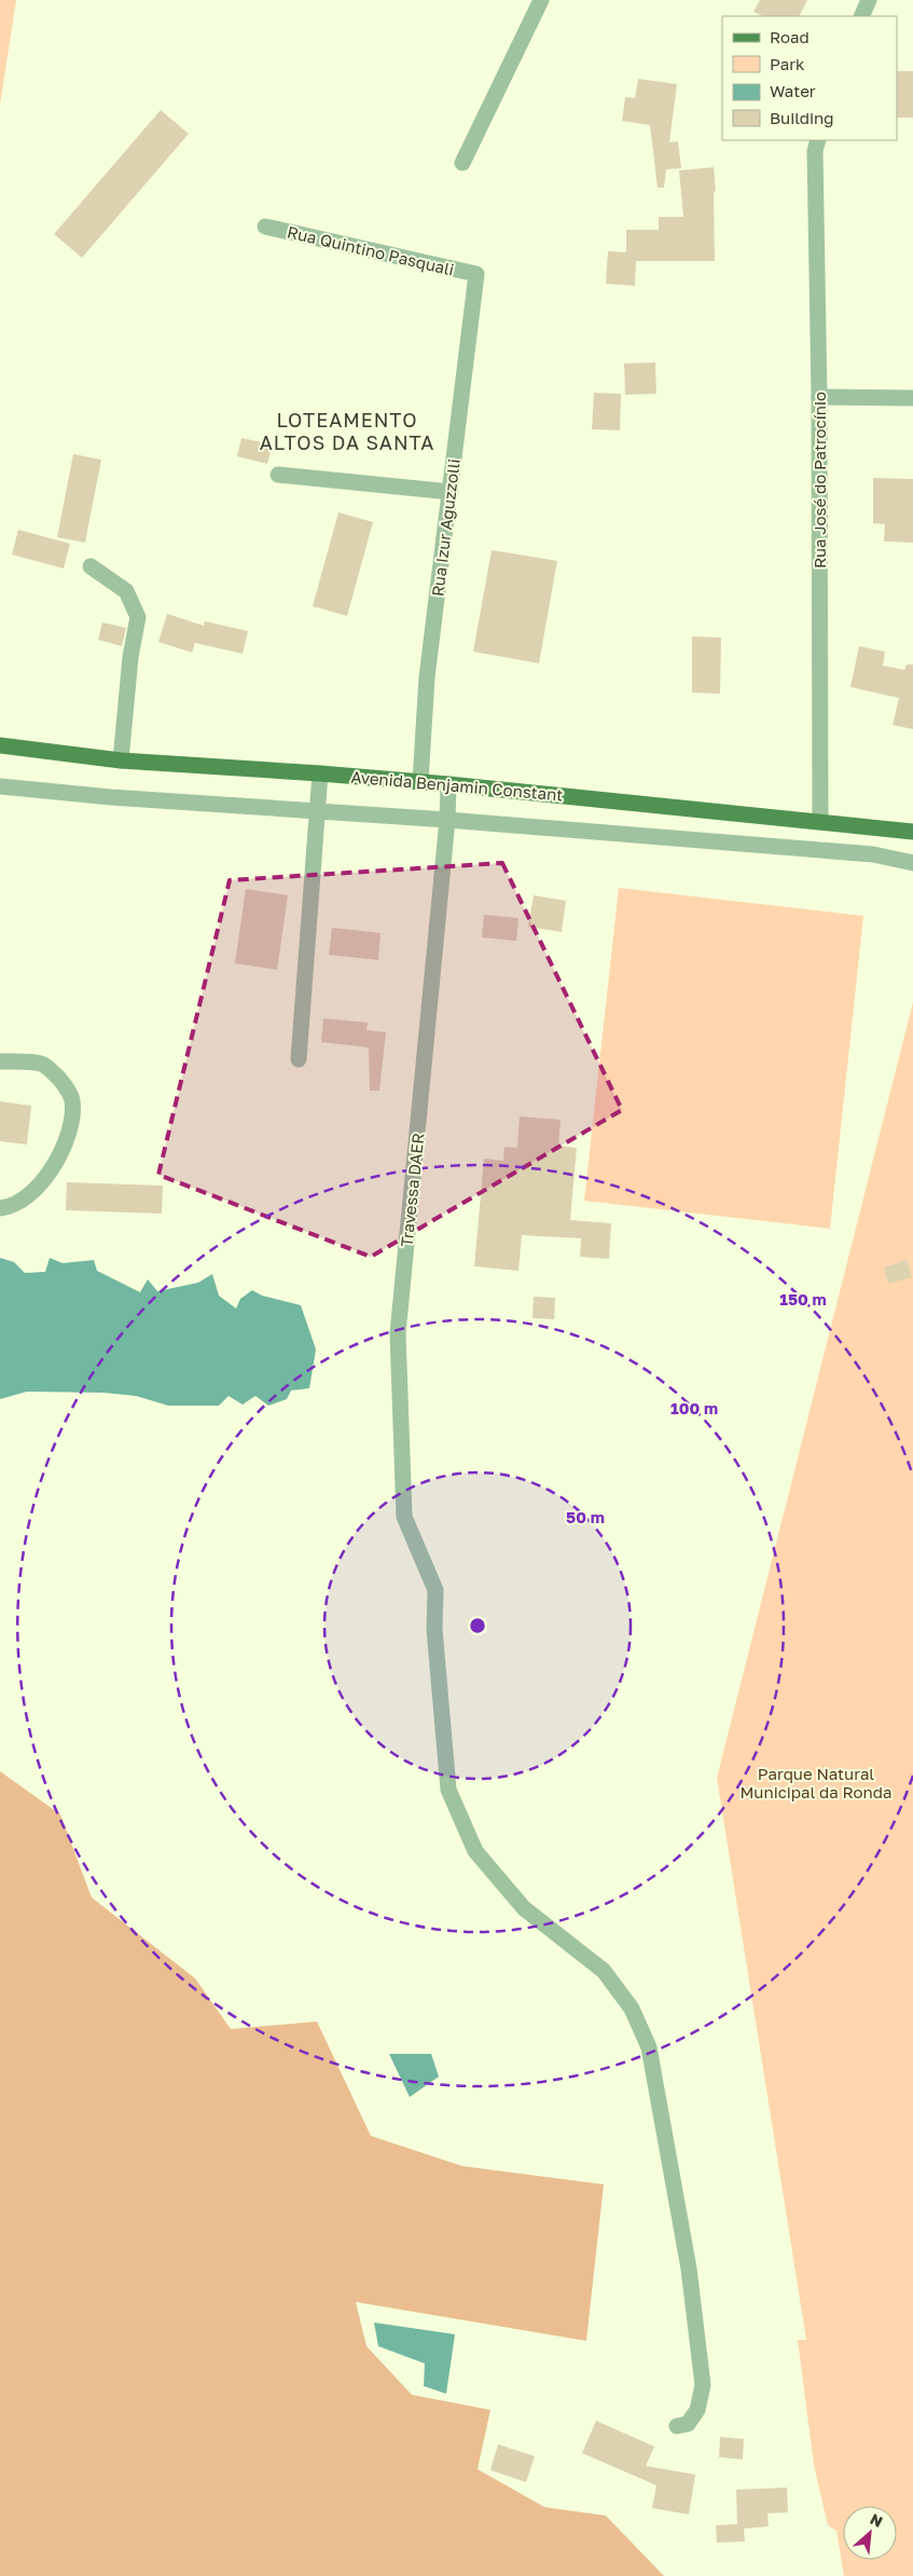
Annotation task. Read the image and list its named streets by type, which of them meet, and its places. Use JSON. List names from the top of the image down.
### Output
{
  "streets": {
    "main road": ["Avenida Benjamin Constant"],
    "street": [
      "Rua Quintino Pasquali",
      "Rua José do Patrocínio",
      "Rua Izur Aguzzolli",
      "Travessa DAER"
    ]
  },
  "crossings": [
    ["Rua Quintino Pasquali", "Rua Izur Aguzzolli"],
    ["Rua José do Patrocínio", "Avenida Benjamin Constant"],
    ["Rua Izur Aguzzolli", "Avenida Benjamin Constant"],
    ["Avenida Benjamin Constant", "Travessa DAER"]
  ],
  "districts": ["LOTEAMENTO ALTOS DA SANTA"],
  "parks": ["Parque Natural Municipal da Ronda"],
  "legend": [
    "Road",
    "Park",
    "Water",
    "Building"
  ],
  "north": "top right",
  "rings": ["150 m", "100 m", "50 m"]
}
